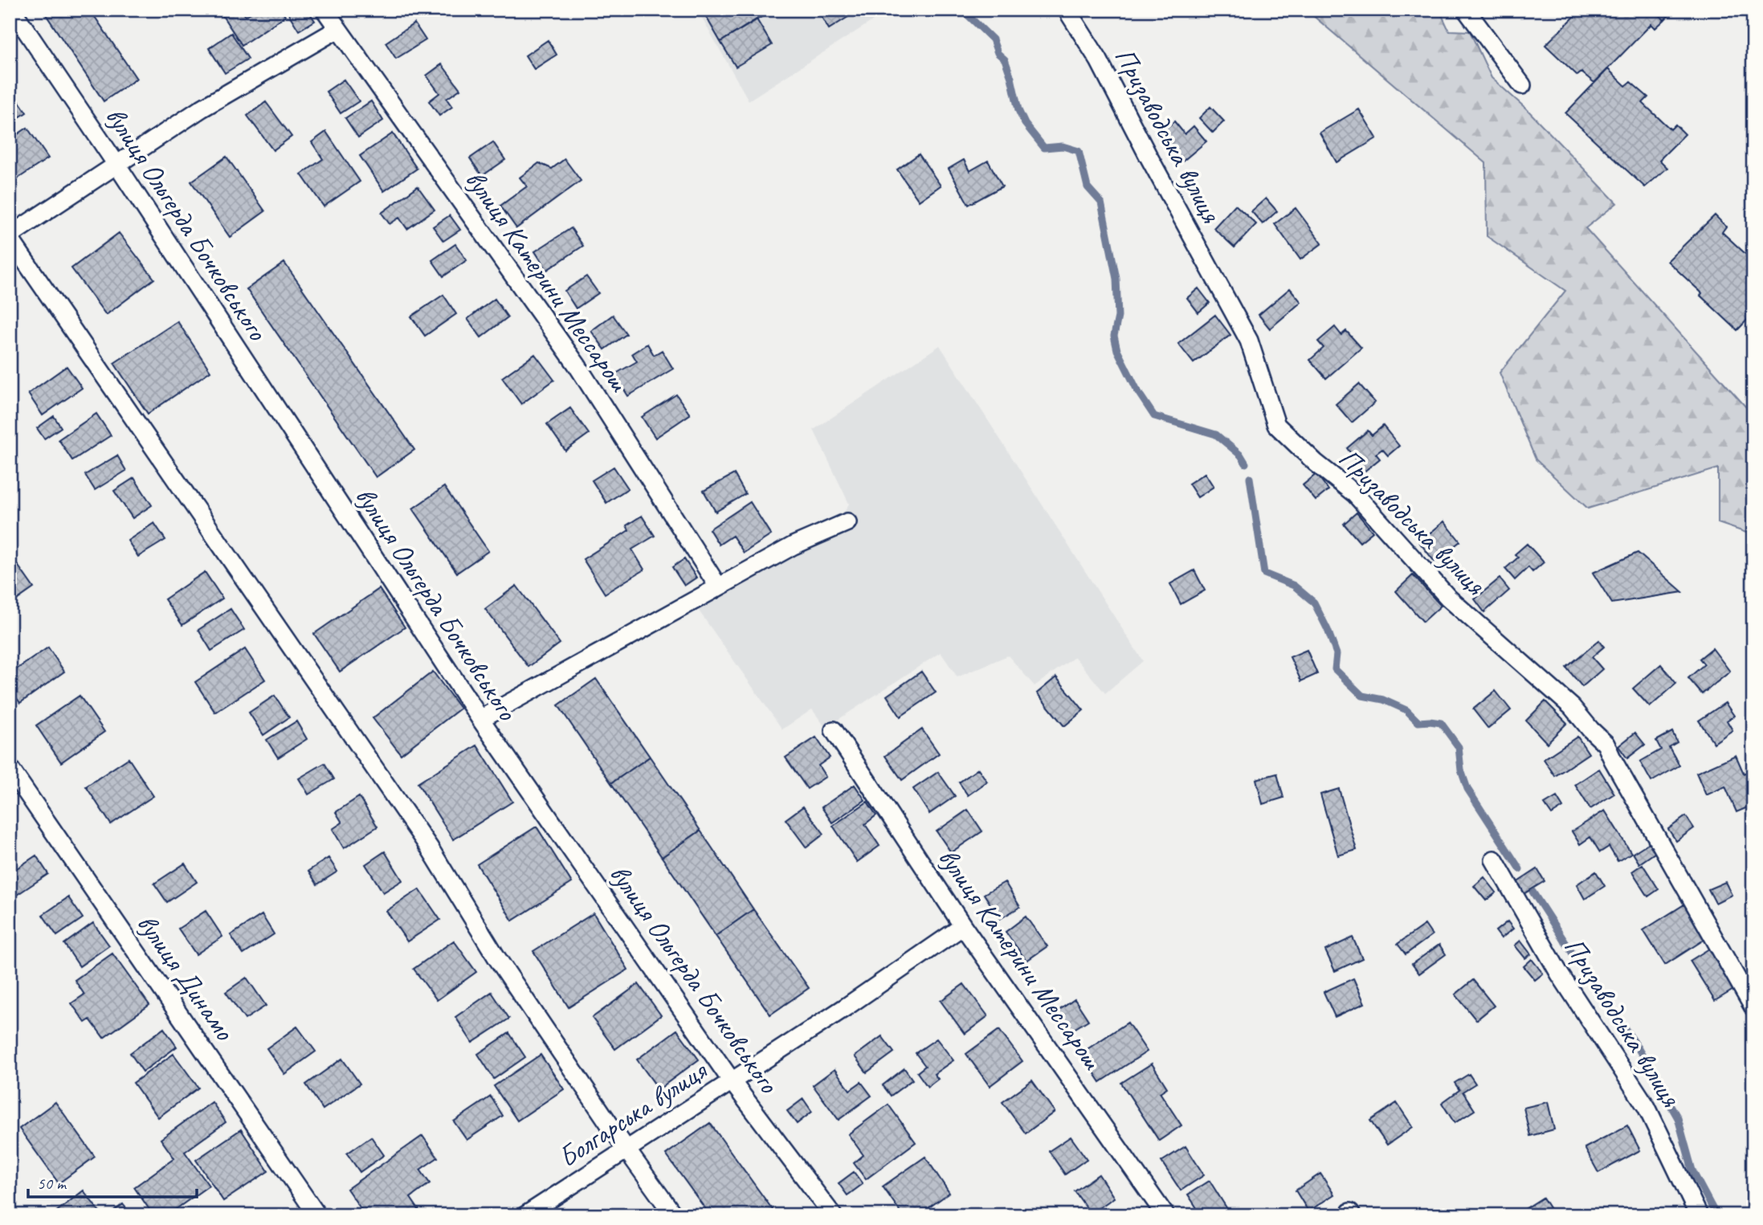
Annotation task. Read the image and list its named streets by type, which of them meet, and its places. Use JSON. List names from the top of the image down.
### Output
{
  "streets": {
    "street": [
      "Призаводська вулиця",
      "вулиця Ольгерда Бочковського",
      "вулиця Катерини Мессарош",
      "вулиця Динамо",
      "Болгарська вулиця"
    ]
  },
  "crossings": [
    ["вулиця Ольгерда Бочковського", "Болгарська вулиця"],
    ["вулиця Катерини Мессарош", "Болгарська вулиця"]
  ],
  "scale_bar": "50 m"
}
